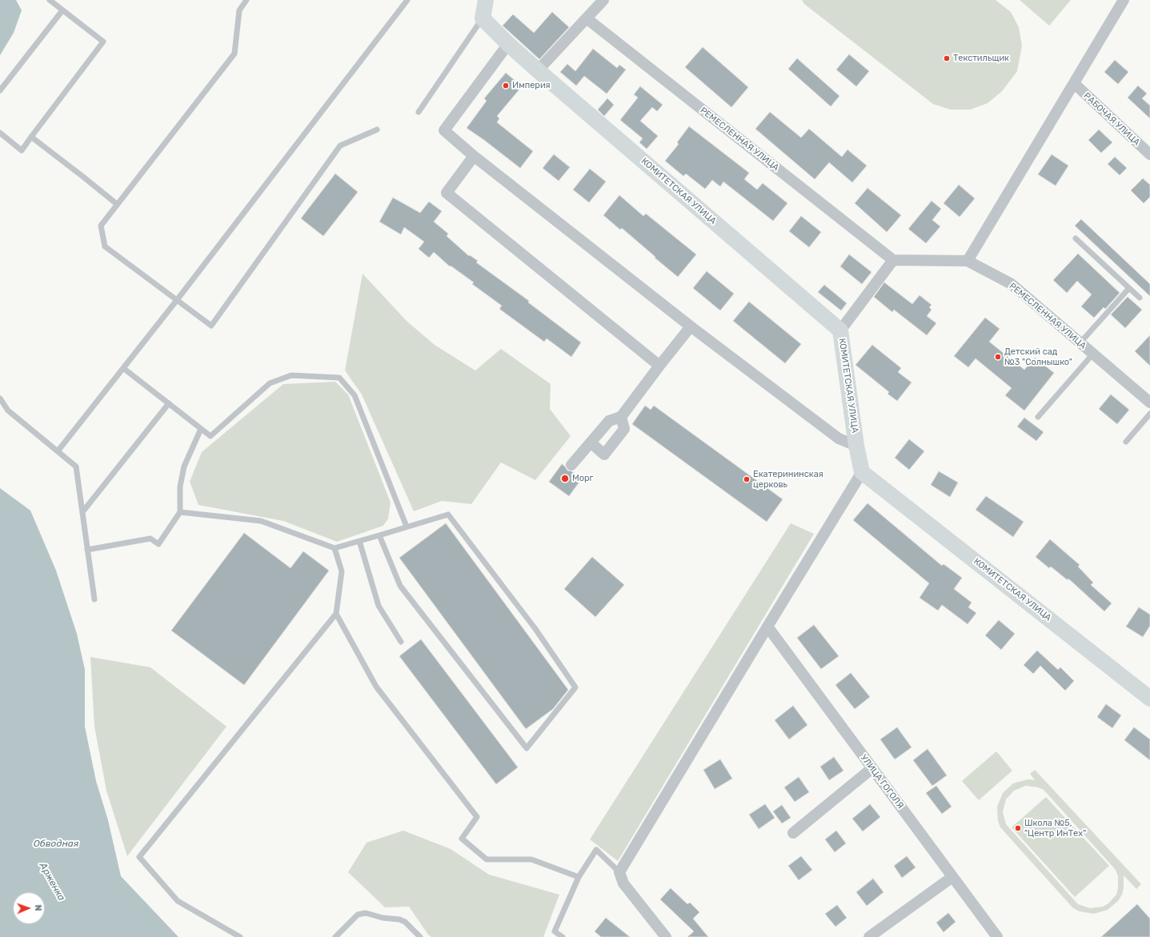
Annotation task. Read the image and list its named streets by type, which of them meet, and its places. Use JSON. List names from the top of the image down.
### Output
{
  "streets": {
    "street": [
      "РАБОЧАЯ УЛИЦА",
      "РЕМЕСЛЕННАЯ УЛИЦА",
      "КОМИТЕТСКАЯ УЛИЦА",
      "УЛИЦА ГОГОЛЯ"
    ]
  },
  "water": ["Обводная", "Арженка"],
  "places": [
    "Текстильщик",
    "Империя",
    "Детский сад №3 \"Солнышко\"",
    "Морг",
    "Екатерининская церковь",
    "Школа №5, \"Центр ИнТех\""
  ],
  "north": "right"
}
